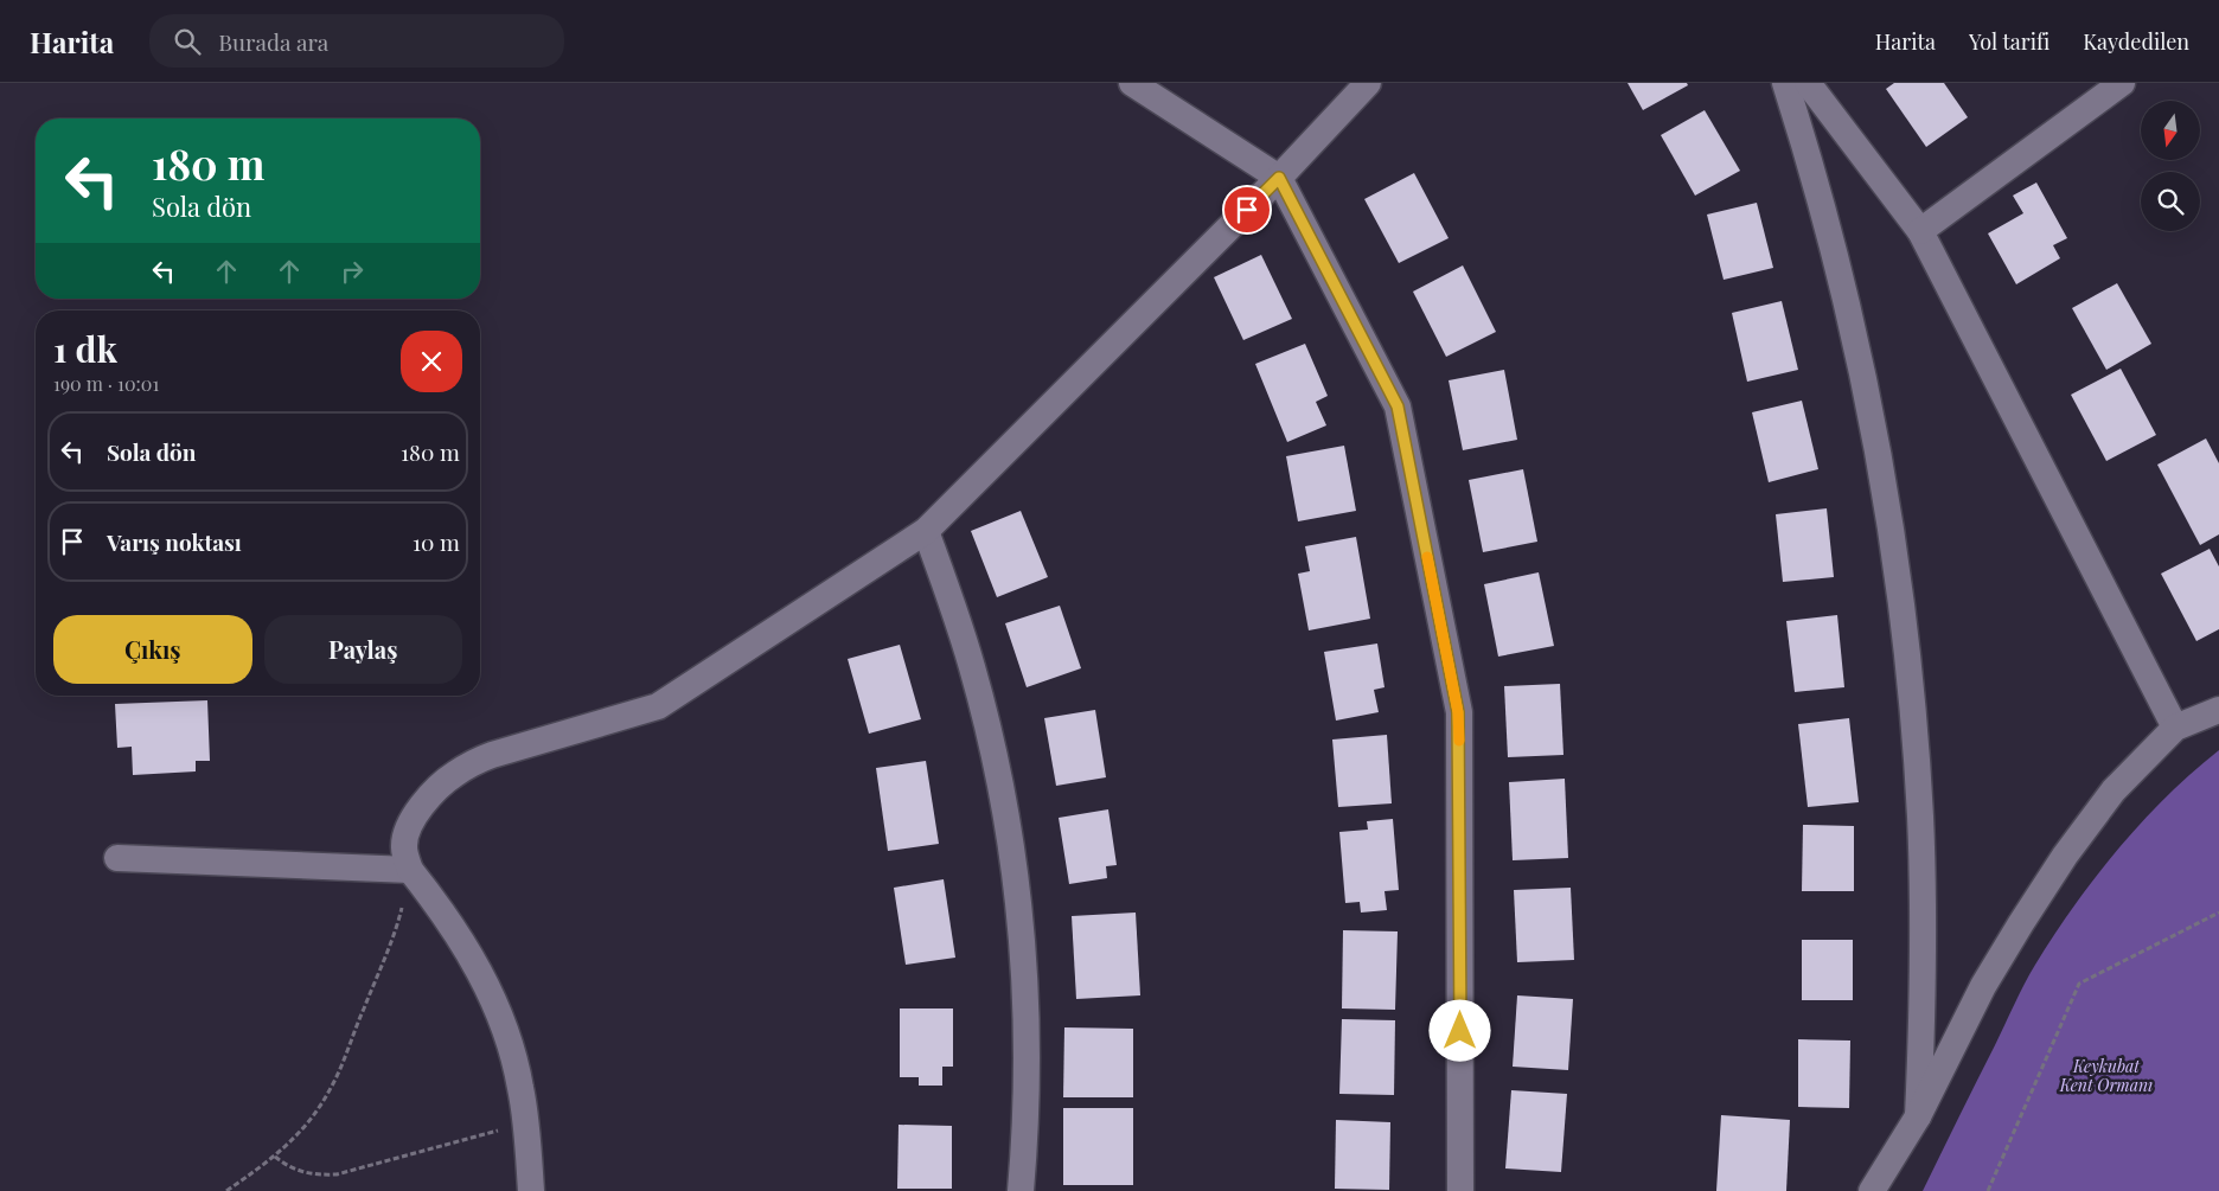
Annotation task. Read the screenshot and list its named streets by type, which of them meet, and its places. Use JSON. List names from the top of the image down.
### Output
{
  "parks": ["Keykubat Kent Ormanı"],
  "north": "bottom",
  "page": {
    "header": "Harita",
    "search": "Burada ara",
    "nav": ["Harita", "Yol tarifi", "Kaydedilen"],
    "turn": ["180 m", "Sola dön"],
    "heading": ["1 dk", "190 m · 10:01"],
    "list": [
      {
        "name": "Sola dön",
        "value": "180 m"
      },
      {
        "name": "Varış noktası",
        "value": "10 m"
      }
    ],
    "buttons": ["Çıkış", "Paylaş"]
  }
}
